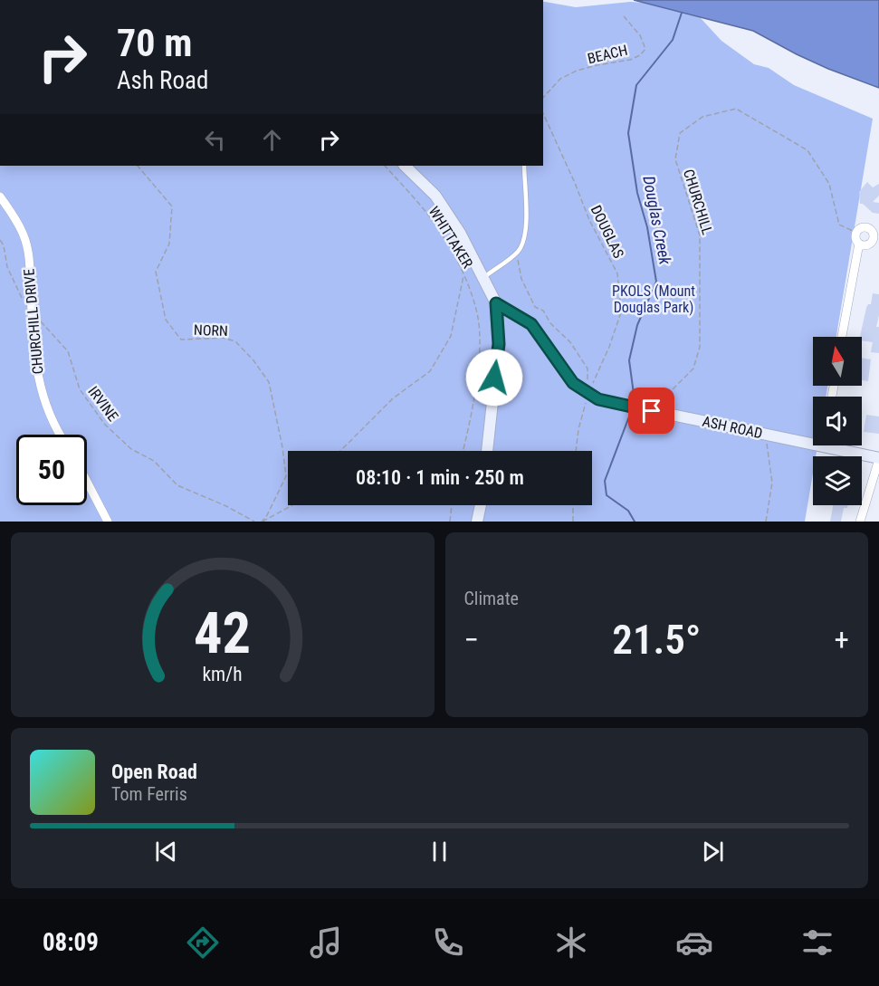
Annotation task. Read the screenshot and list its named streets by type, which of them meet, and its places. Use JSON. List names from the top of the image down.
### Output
{
  "streets": {
    "main road": ["ASH ROAD"],
    "street": ["CHURCHILL DRIVE"],
    "path": [
      "BEACH",
      "CHURCHILL",
      "DOUGLAS",
      "WHITTAKER",
      "NORN",
      "IRVINE"
    ]
  },
  "crossings": [
    ["CHURCHILL", "ASH ROAD"],
    ["DOUGLAS", "ASH ROAD"],
    ["CHURCHILL DRIVE", "IRVINE"]
  ],
  "water": ["Douglas Creek"],
  "parks": ["PKOLS (Mount Douglas Park)"],
  "north": "top",
  "page": {
    "turn": ["70 m", "Ash Road"],
    "limit": "50",
    "trip": "08:10 · 1 min · 250 m",
    "tile": "Climate",
    "heat": ["−", "21.5°", "+"],
    "song": ["Open Road", "Tom Ferris"],
    "tabs": "08:09",
    "gauge": ["42", "km/h"]
  }
}
